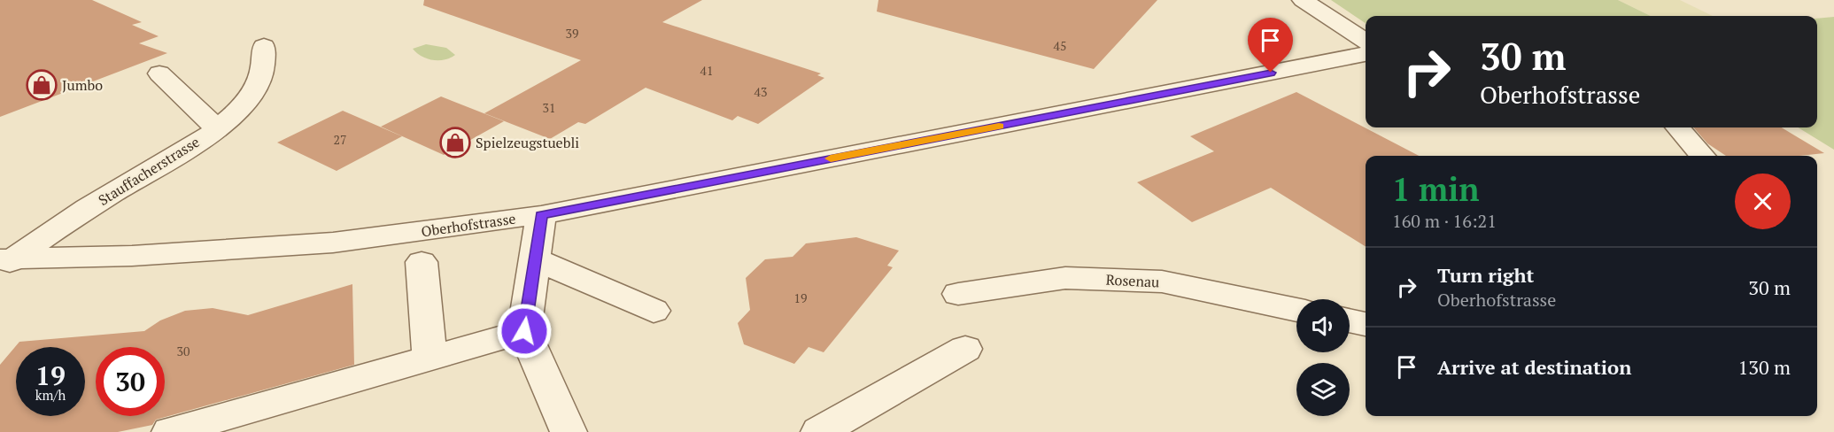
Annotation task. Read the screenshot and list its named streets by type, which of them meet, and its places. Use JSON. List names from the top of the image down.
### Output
{
  "streets": {
    "street": ["Stauffacherstrasse", "Oberhofstrasse", "Rosenau"]
  },
  "crossings": [
    ["Stauffacherstrasse", "Oberhofstrasse"]
  ],
  "places": {
    "shop": ["Jumbo", "Spielzeugstuebli"]
  },
  "house_numbers": [
    "39",
    "45",
    "41",
    "43",
    "31",
    "27",
    "19",
    "30"
  ],
  "page": {
    "turn": ["30 m", "Oberhofstrasse"],
    "heading": ["1 min", "160 m · 16:21"],
    "list": [
      {
        "name": "Turn right",
        "note": "Oberhofstrasse",
        "value": "30 m"
      },
      {
        "name": "Arrive at destination",
        "value": "130 m"
      }
    ],
    "speed": "19 km/h",
    "limit": "30"
  }
}
